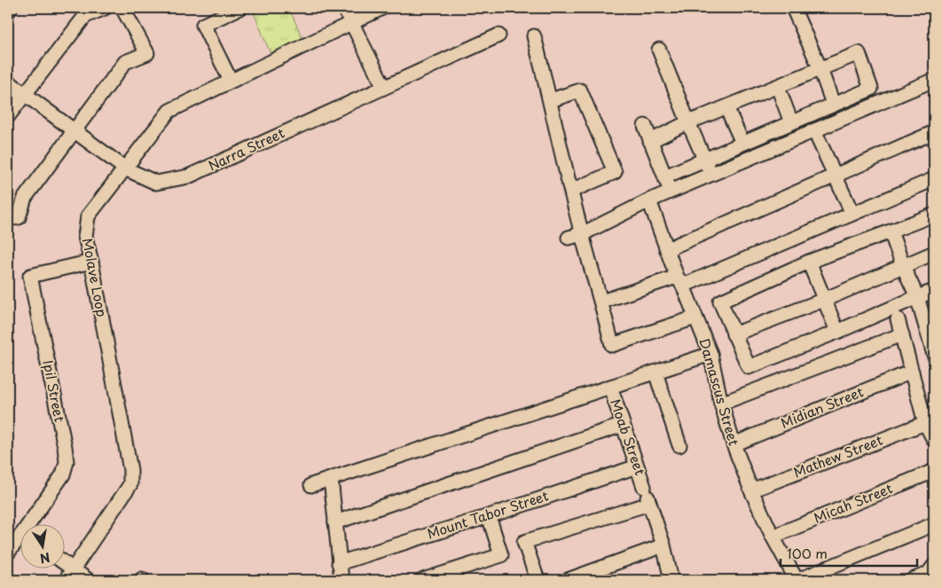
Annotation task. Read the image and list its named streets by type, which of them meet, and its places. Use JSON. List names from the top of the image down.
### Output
{
  "streets": {
    "street": [
      "Narra Street",
      "Molave Loop",
      "Ipil Street",
      "Damascus Street",
      "Midian Street",
      "Moab Street",
      "Mathew Street",
      "Micah Street",
      "Mount Tabor Street"
    ]
  },
  "crossings": [
    ["Narra Street", "Molave Loop"],
    ["Molave Loop", "Ipil Street"],
    ["Damascus Street", "Midian Street"],
    ["Damascus Street", "Mathew Street"],
    ["Damascus Street", "Micah Street"],
    ["Moab Street", "Mount Tabor Street"]
  ],
  "scale_bar": "100 m",
  "north": "bottom"
}
